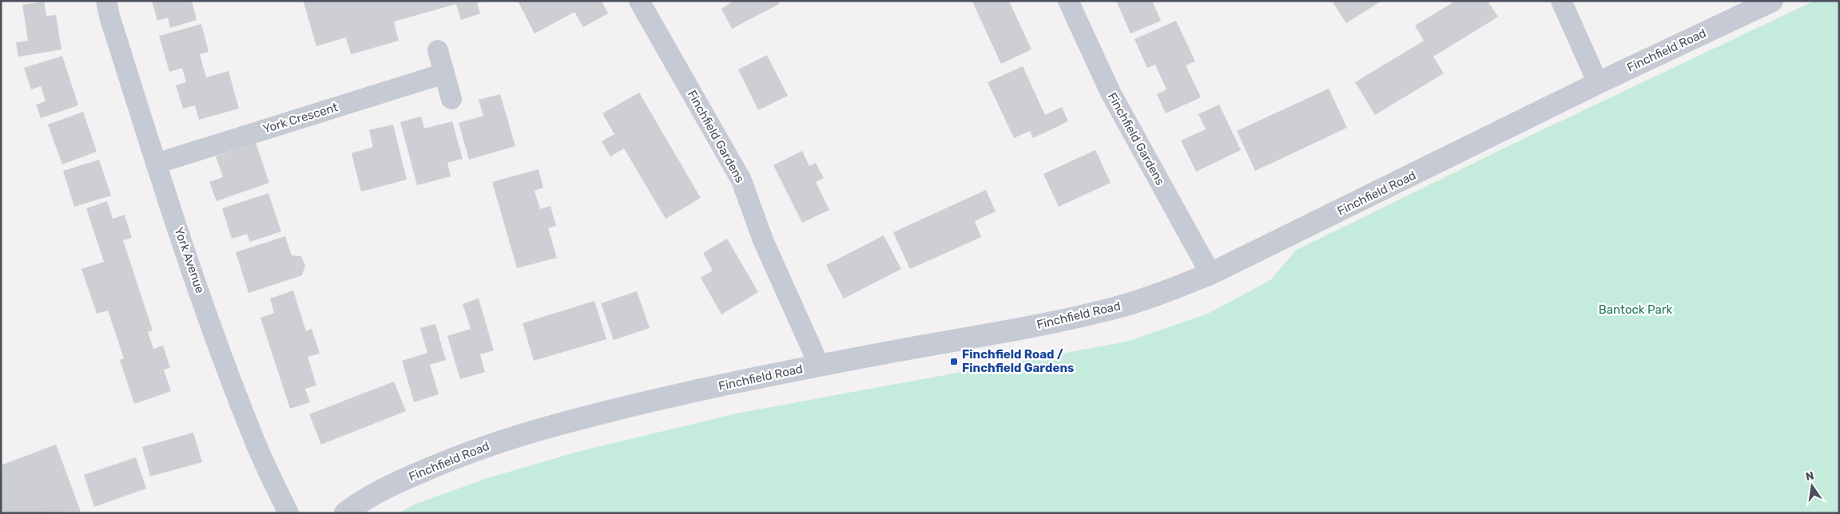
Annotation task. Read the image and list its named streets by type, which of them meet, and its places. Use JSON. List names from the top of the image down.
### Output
{
  "streets": {
    "street": [
      "Finchfield Road",
      "York Crescent",
      "Finchfield Gardens",
      "York Avenue"
    ]
  },
  "crossings": [
    ["Finchfield Road", "Finchfield Gardens"],
    ["York Crescent", "York Avenue"]
  ],
  "parks": ["Bantock Park"],
  "places": {
    "transit": ["Finchfield Road / Finchfield Gardens"]
  },
  "north": "top"
}
